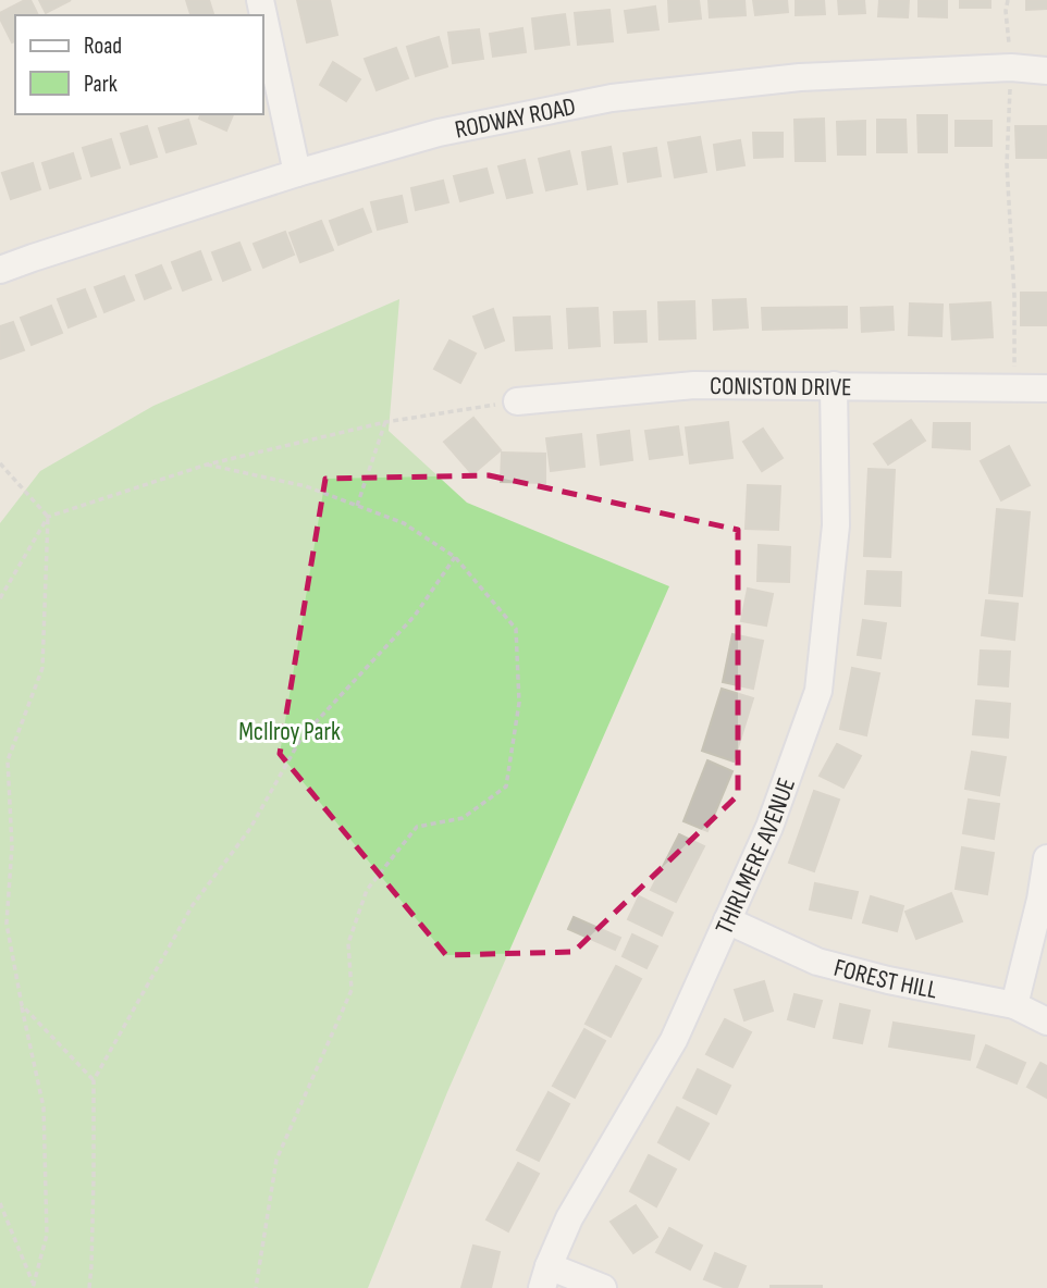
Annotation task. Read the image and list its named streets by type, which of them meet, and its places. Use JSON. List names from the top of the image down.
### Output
{
  "streets": {
    "street": [
      "RODWAY ROAD",
      "CONISTON DRIVE",
      "THIRLMERE AVENUE",
      "FOREST HILL"
    ]
  },
  "crossings": [
    ["CONISTON DRIVE", "THIRLMERE AVENUE"],
    ["THIRLMERE AVENUE", "FOREST HILL"]
  ],
  "parks": ["McIlroy Park"],
  "legend": ["Road", "Park"]
}
